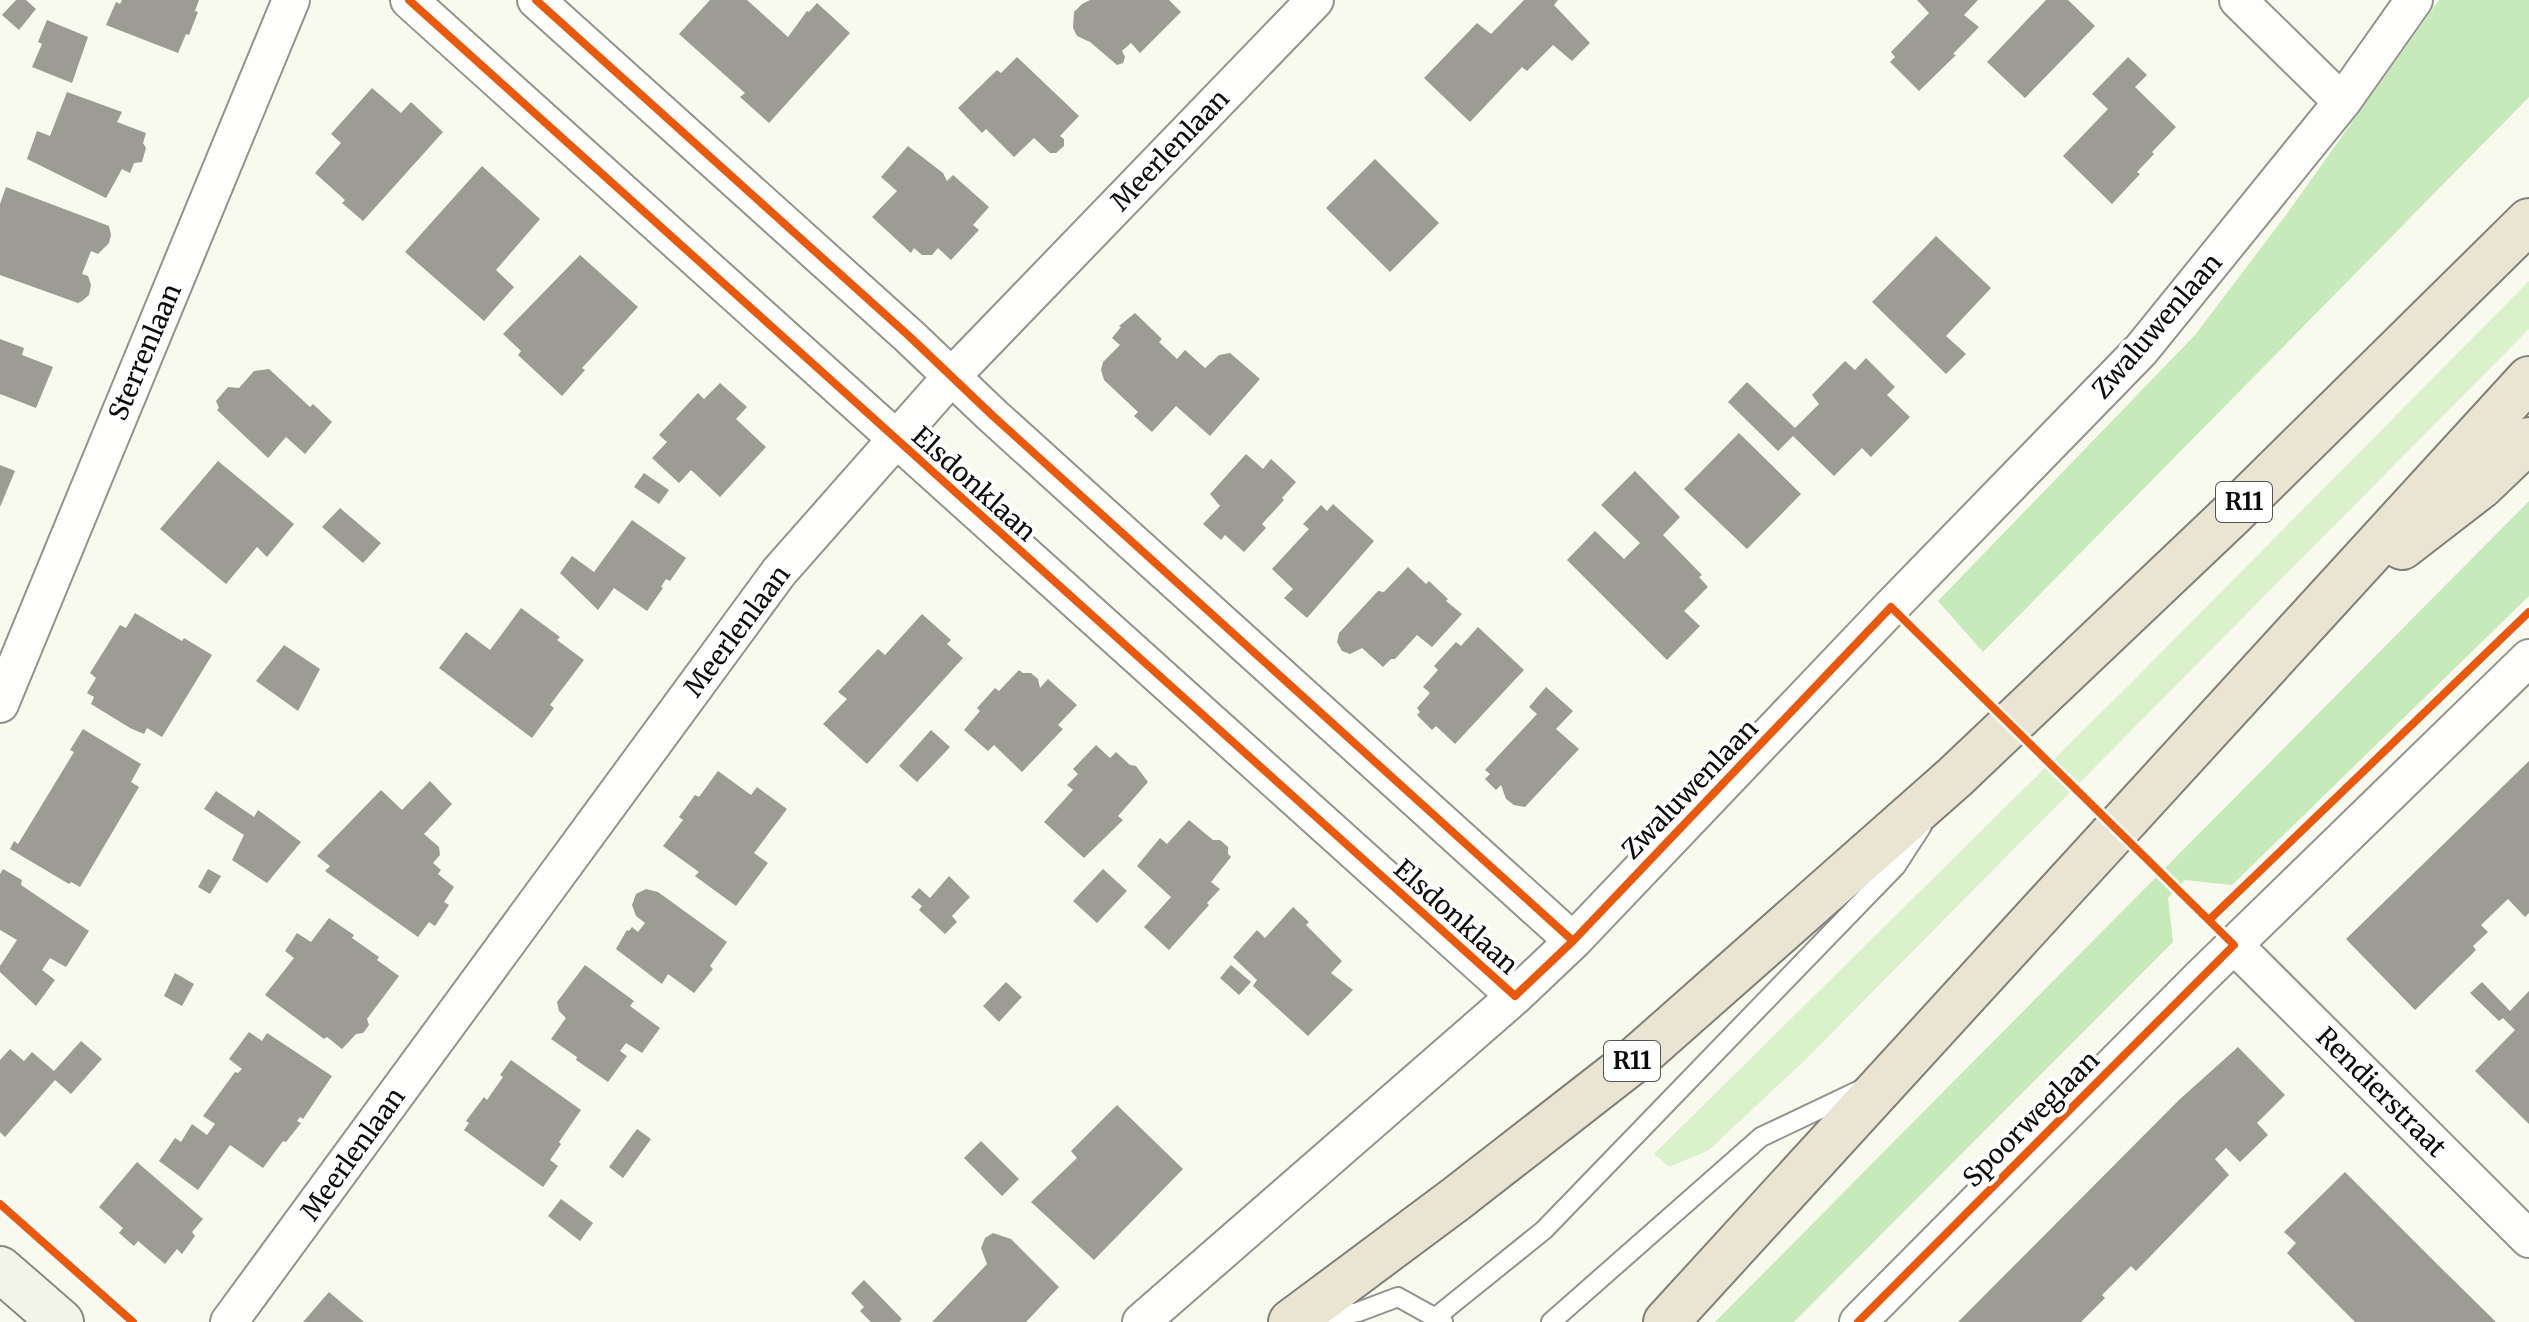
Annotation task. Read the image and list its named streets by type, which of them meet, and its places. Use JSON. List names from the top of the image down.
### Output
{
  "streets": {
    "highway": ["R11"],
    "street": [
      "Meerlenlaan",
      "Zwaluwenlaan",
      "Sterrenlaan",
      "Elsdonklaan",
      "Rendierstraat",
      "Spoorweglaan"
    ]
  },
  "crossings": [
    ["Meerlenlaan", "Elsdonklaan"],
    ["Zwaluwenlaan", "Elsdonklaan"],
    ["Rendierstraat", "Spoorweglaan"]
  ]
}
